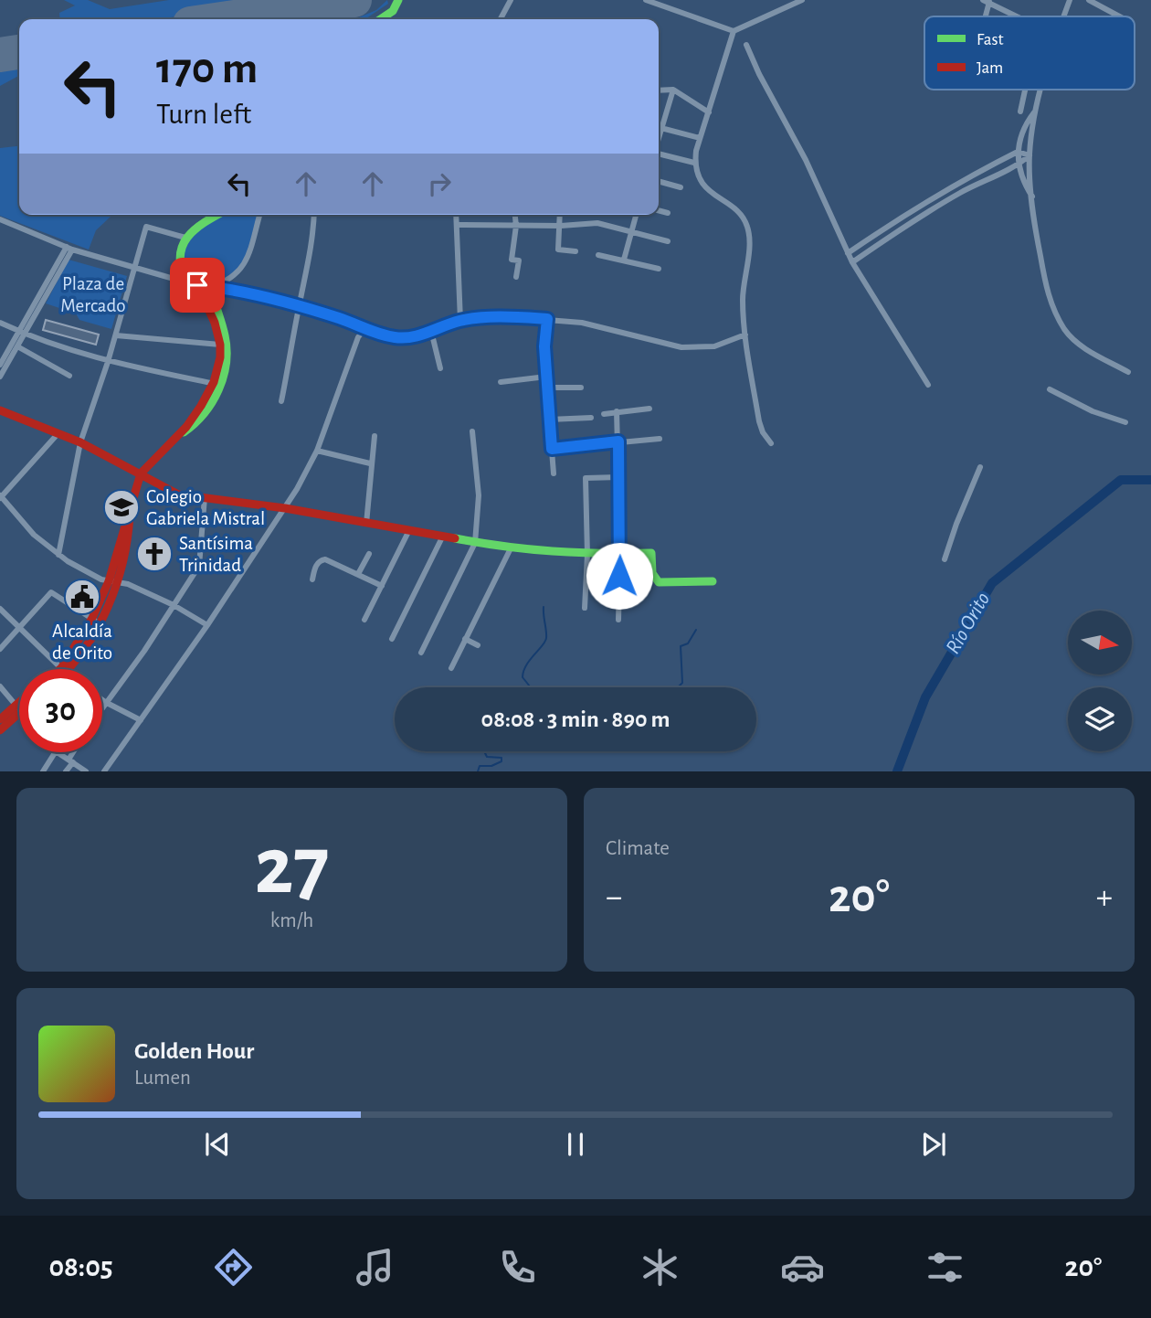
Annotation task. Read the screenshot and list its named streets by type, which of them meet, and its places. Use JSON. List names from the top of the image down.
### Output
{
  "water": ["Río Orito"],
  "parks": ["Plaza de Mercado"],
  "places": {
    "school or university": ["Colegio Gabriela Mistral"],
    "church": ["Santísima Trinidad"],
    "public building": ["Alcaldía de Orito"]
  },
  "legend": ["Fast", "Jam"],
  "north": "right",
  "page": {
    "turn": ["170 m", "Turn left"],
    "limit": "30",
    "trip": "08:08 · 3 min · 890 m",
    "tile": [
      ["27", "km/h"],
      "Climate"
    ],
    "heat": ["−", "20°", "+"],
    "song": ["Golden Hour", "Lumen"],
    "tabs": ["08:05", "20°"]
  }
}
